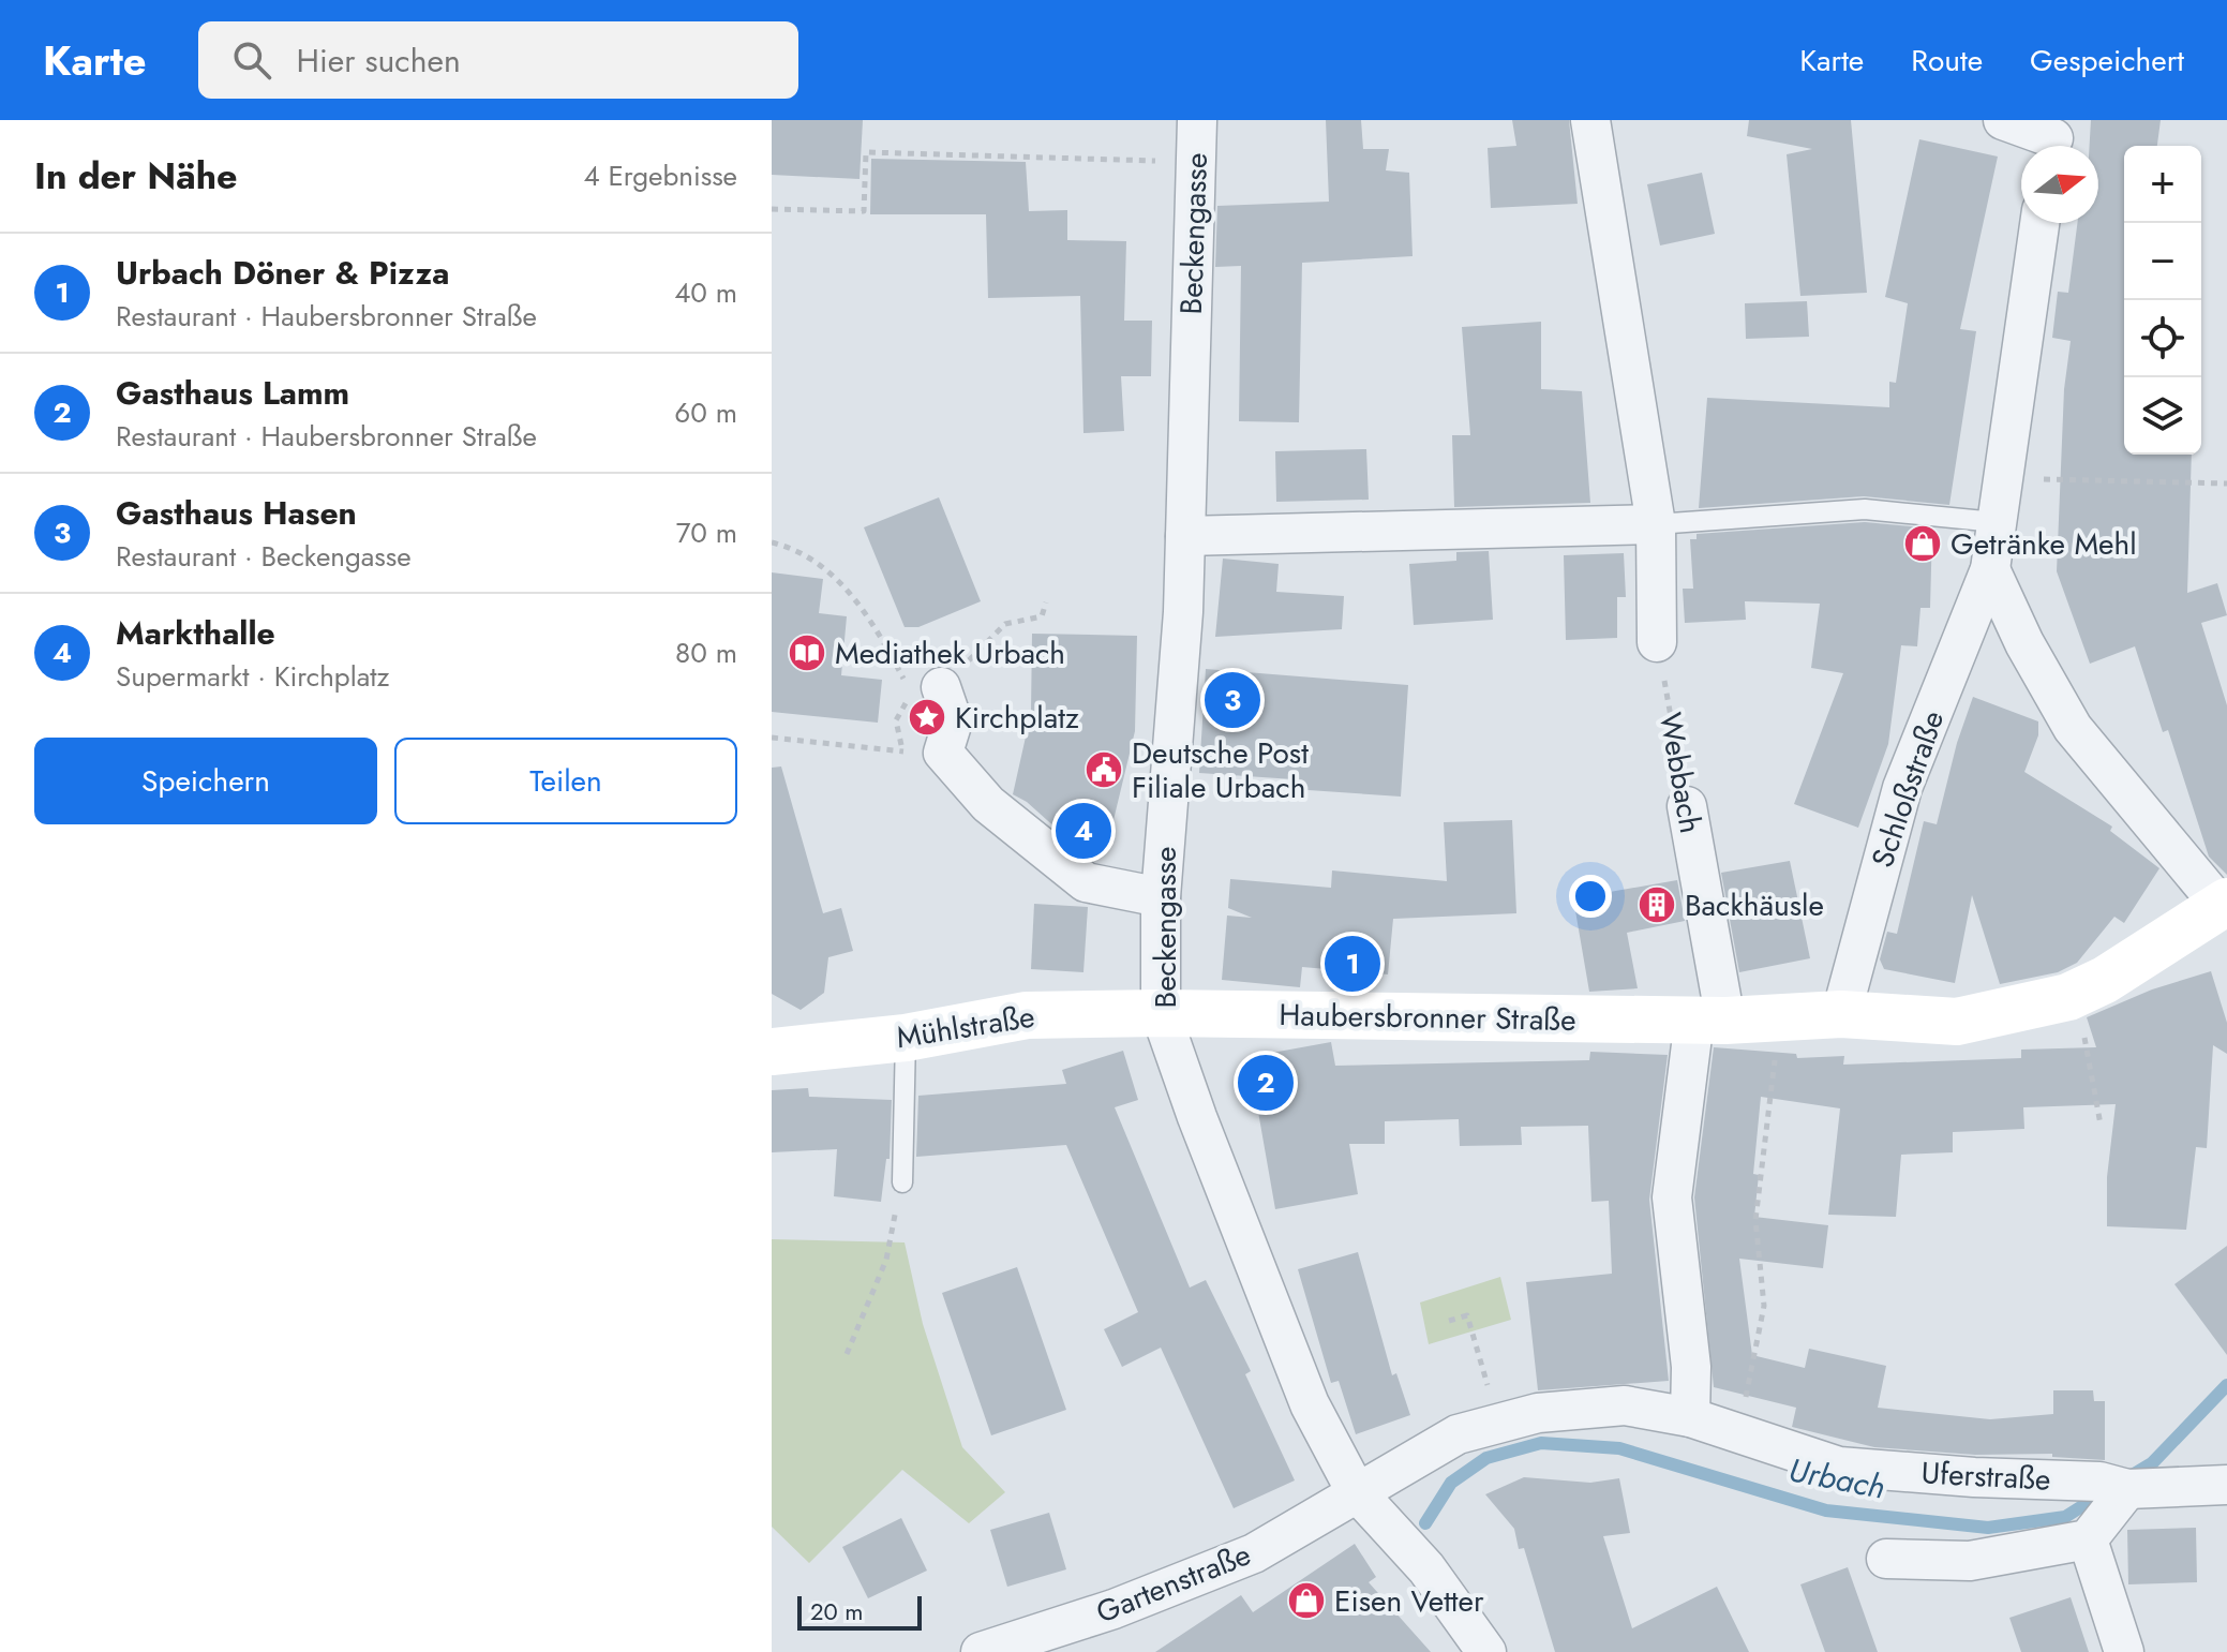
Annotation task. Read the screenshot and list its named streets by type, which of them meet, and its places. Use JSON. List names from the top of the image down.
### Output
{
  "streets": {
    "street": [
      "Beckengasse",
      "Webbach",
      "Schloßstraße",
      "Haubersbronner Straße",
      "Mühlstraße",
      "Uferstraße",
      "Gartenstraße"
    ]
  },
  "crossings": [
    ["Beckengasse", "Haubersbronner Straße"],
    ["Beckengasse", "Mühlstraße"],
    ["Beckengasse", "Uferstraße"],
    ["Beckengasse", "Gartenstraße"],
    ["Webbach", "Haubersbronner Straße"],
    ["Schloßstraße", "Haubersbronner Straße"],
    ["Haubersbronner Straße", "Mühlstraße"],
    ["Uferstraße", "Gartenstraße"]
  ],
  "water": ["Urbach"],
  "places": {
    "shop": ["Getränke Mehl", "Eisen Vetter"],
    "library": ["Mediathek Urbach"],
    "place": ["Kirchplatz"],
    "public building": ["Deutsche Post Filiale Urbach"],
    "building": ["Backhäusle"]
  },
  "scale_bar": "20 m",
  "north": "right",
  "page": {
    "header": "Karte",
    "search": "Hier suchen",
    "nav": ["Karte", "Route", "Gespeichert"],
    "heading": ["In der Nähe", "4 Ergebnisse"],
    "map_buttons": ["+", "−"],
    "list": [
      {
        "mark": "1",
        "name": "Urbach Döner & Pizza",
        "note": "Restaurant · Haubersbronner Straße",
        "value": "40 m"
      },
      {
        "mark": "2",
        "name": "Gasthaus Lamm",
        "note": "Restaurant · Haubersbronner Straße",
        "value": "60 m"
      },
      {
        "mark": "3",
        "name": "Gasthaus Hasen",
        "note": "Restaurant · Beckengasse",
        "value": "70 m"
      },
      {
        "mark": "4",
        "name": "Markthalle",
        "note": "Supermarkt · Kirchplatz",
        "value": "80 m"
      }
    ],
    "pins": [
      "3",
      "4",
      "1",
      "2"
    ],
    "buttons": ["Speichern", "Teilen"],
    "scale": "20 m"
  }
}
